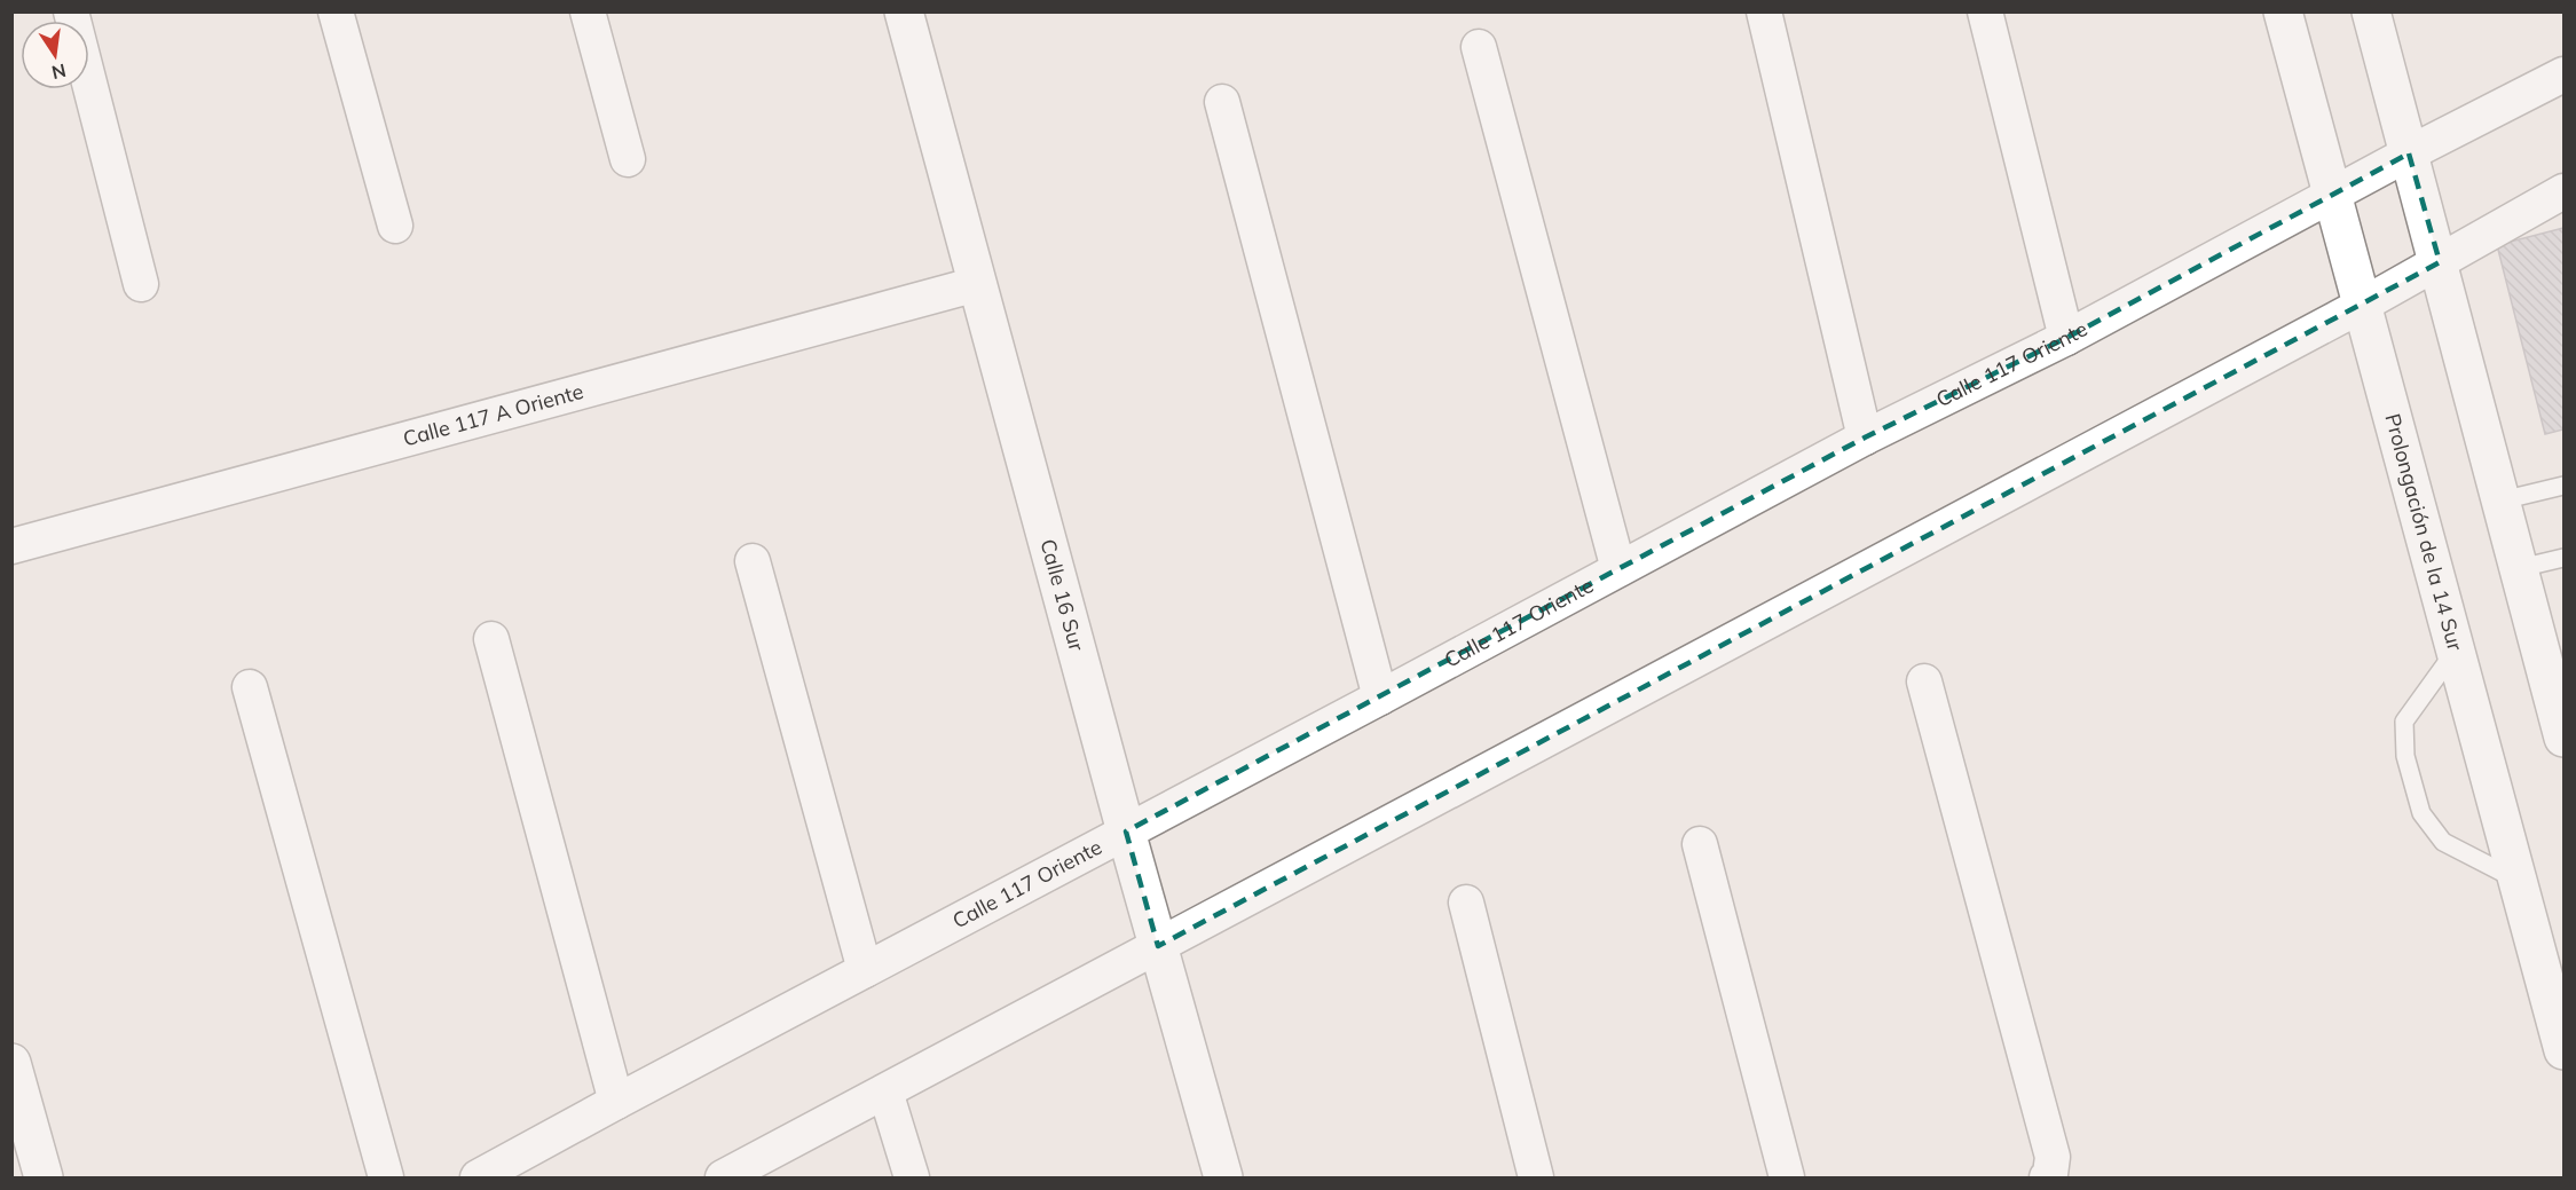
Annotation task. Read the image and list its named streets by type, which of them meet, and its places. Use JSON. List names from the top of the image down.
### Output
{
  "streets": {
    "main road": ["Prolongación de la 14 Sur", "Calle 16 Sur"],
    "street": ["Calle 117 Oriente", "Calle 117 A Oriente"]
  },
  "crossings": [
    ["Calle 117 Oriente", "Prolongación de la 14 Sur"],
    ["Calle 117 Oriente", "Calle 16 Sur"],
    ["Calle 117 A Oriente", "Calle 16 Sur"]
  ],
  "north": "bottom"
}
